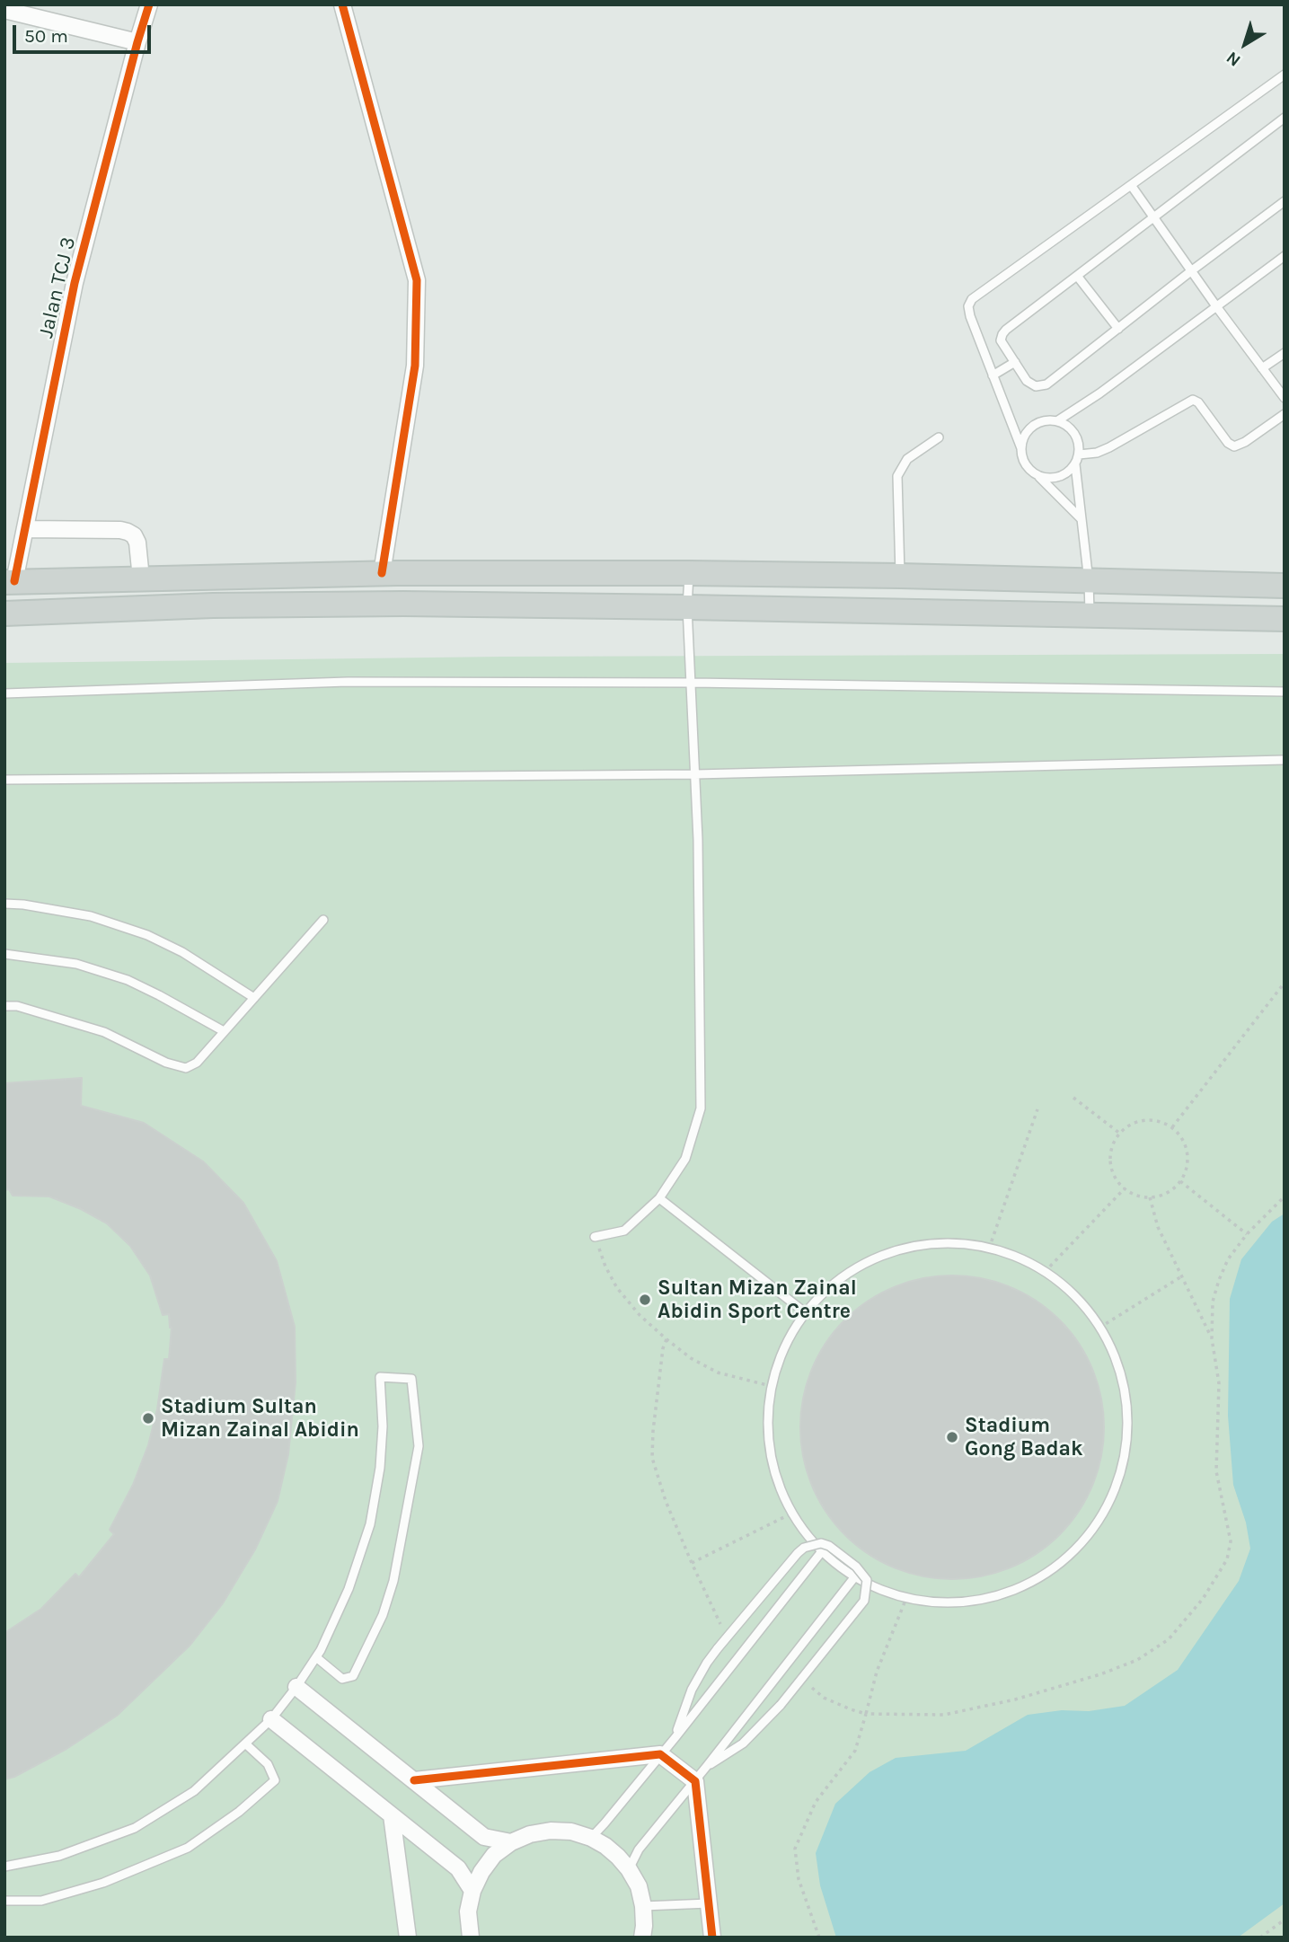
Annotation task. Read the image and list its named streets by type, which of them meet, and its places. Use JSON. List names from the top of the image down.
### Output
{
  "streets": {
    "street": ["Jalan TCJ 3"]
  },
  "places": ["Sultan Mizan Zainal Abidin Sport Centre", "Stadium Sultan Mizan Zainal Abidin", "Stadium Gong Badak"],
  "scale_bar": "50 m",
  "north": "bottom left"
}
